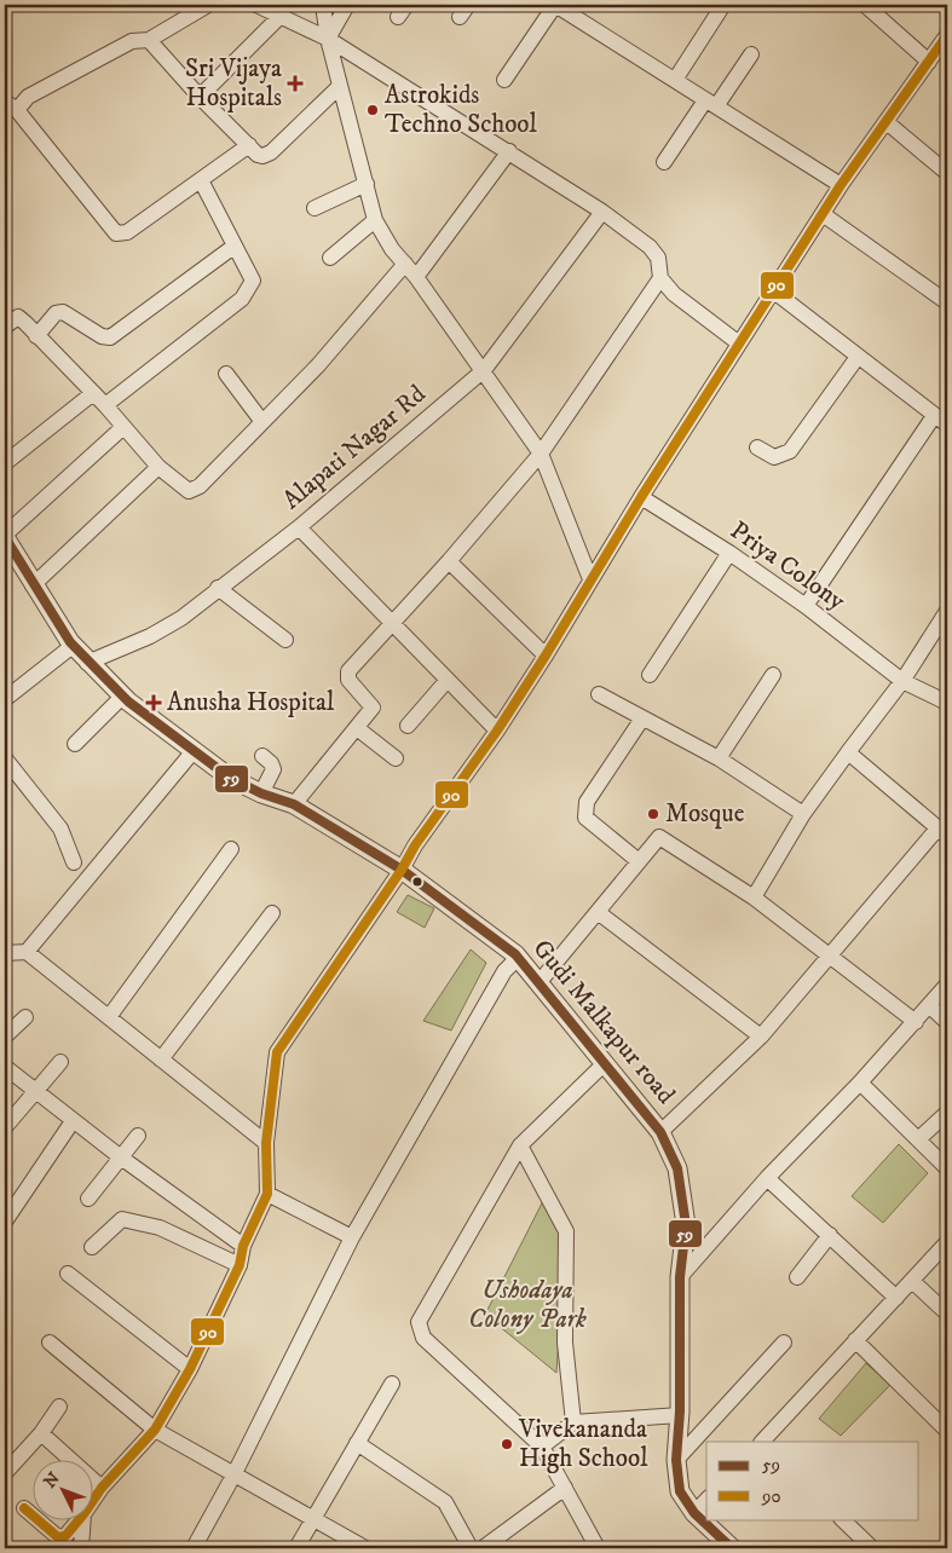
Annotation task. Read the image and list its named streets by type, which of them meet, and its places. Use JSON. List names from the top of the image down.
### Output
{
  "streets": {
    "street": ["Alapati Nagar Rd", "Priya Colony", "Gudi Malkapur road"]
  },
  "crossings": [
    ["Alapati Nagar Rd", "Gudi Malkapur road"]
  ],
  "parks": ["Ushodaya Colony Park"],
  "places": {
    "health": ["Sri Vijaya Hospitals", "Anusha Hospital"],
    "other": ["Astrokids Techno School", "Mosque", "Vivekananda High School"]
  },
  "lines": ["transit line 90", "transit line 59"],
  "legend": ["59", "90"],
  "north": "top left"
}
